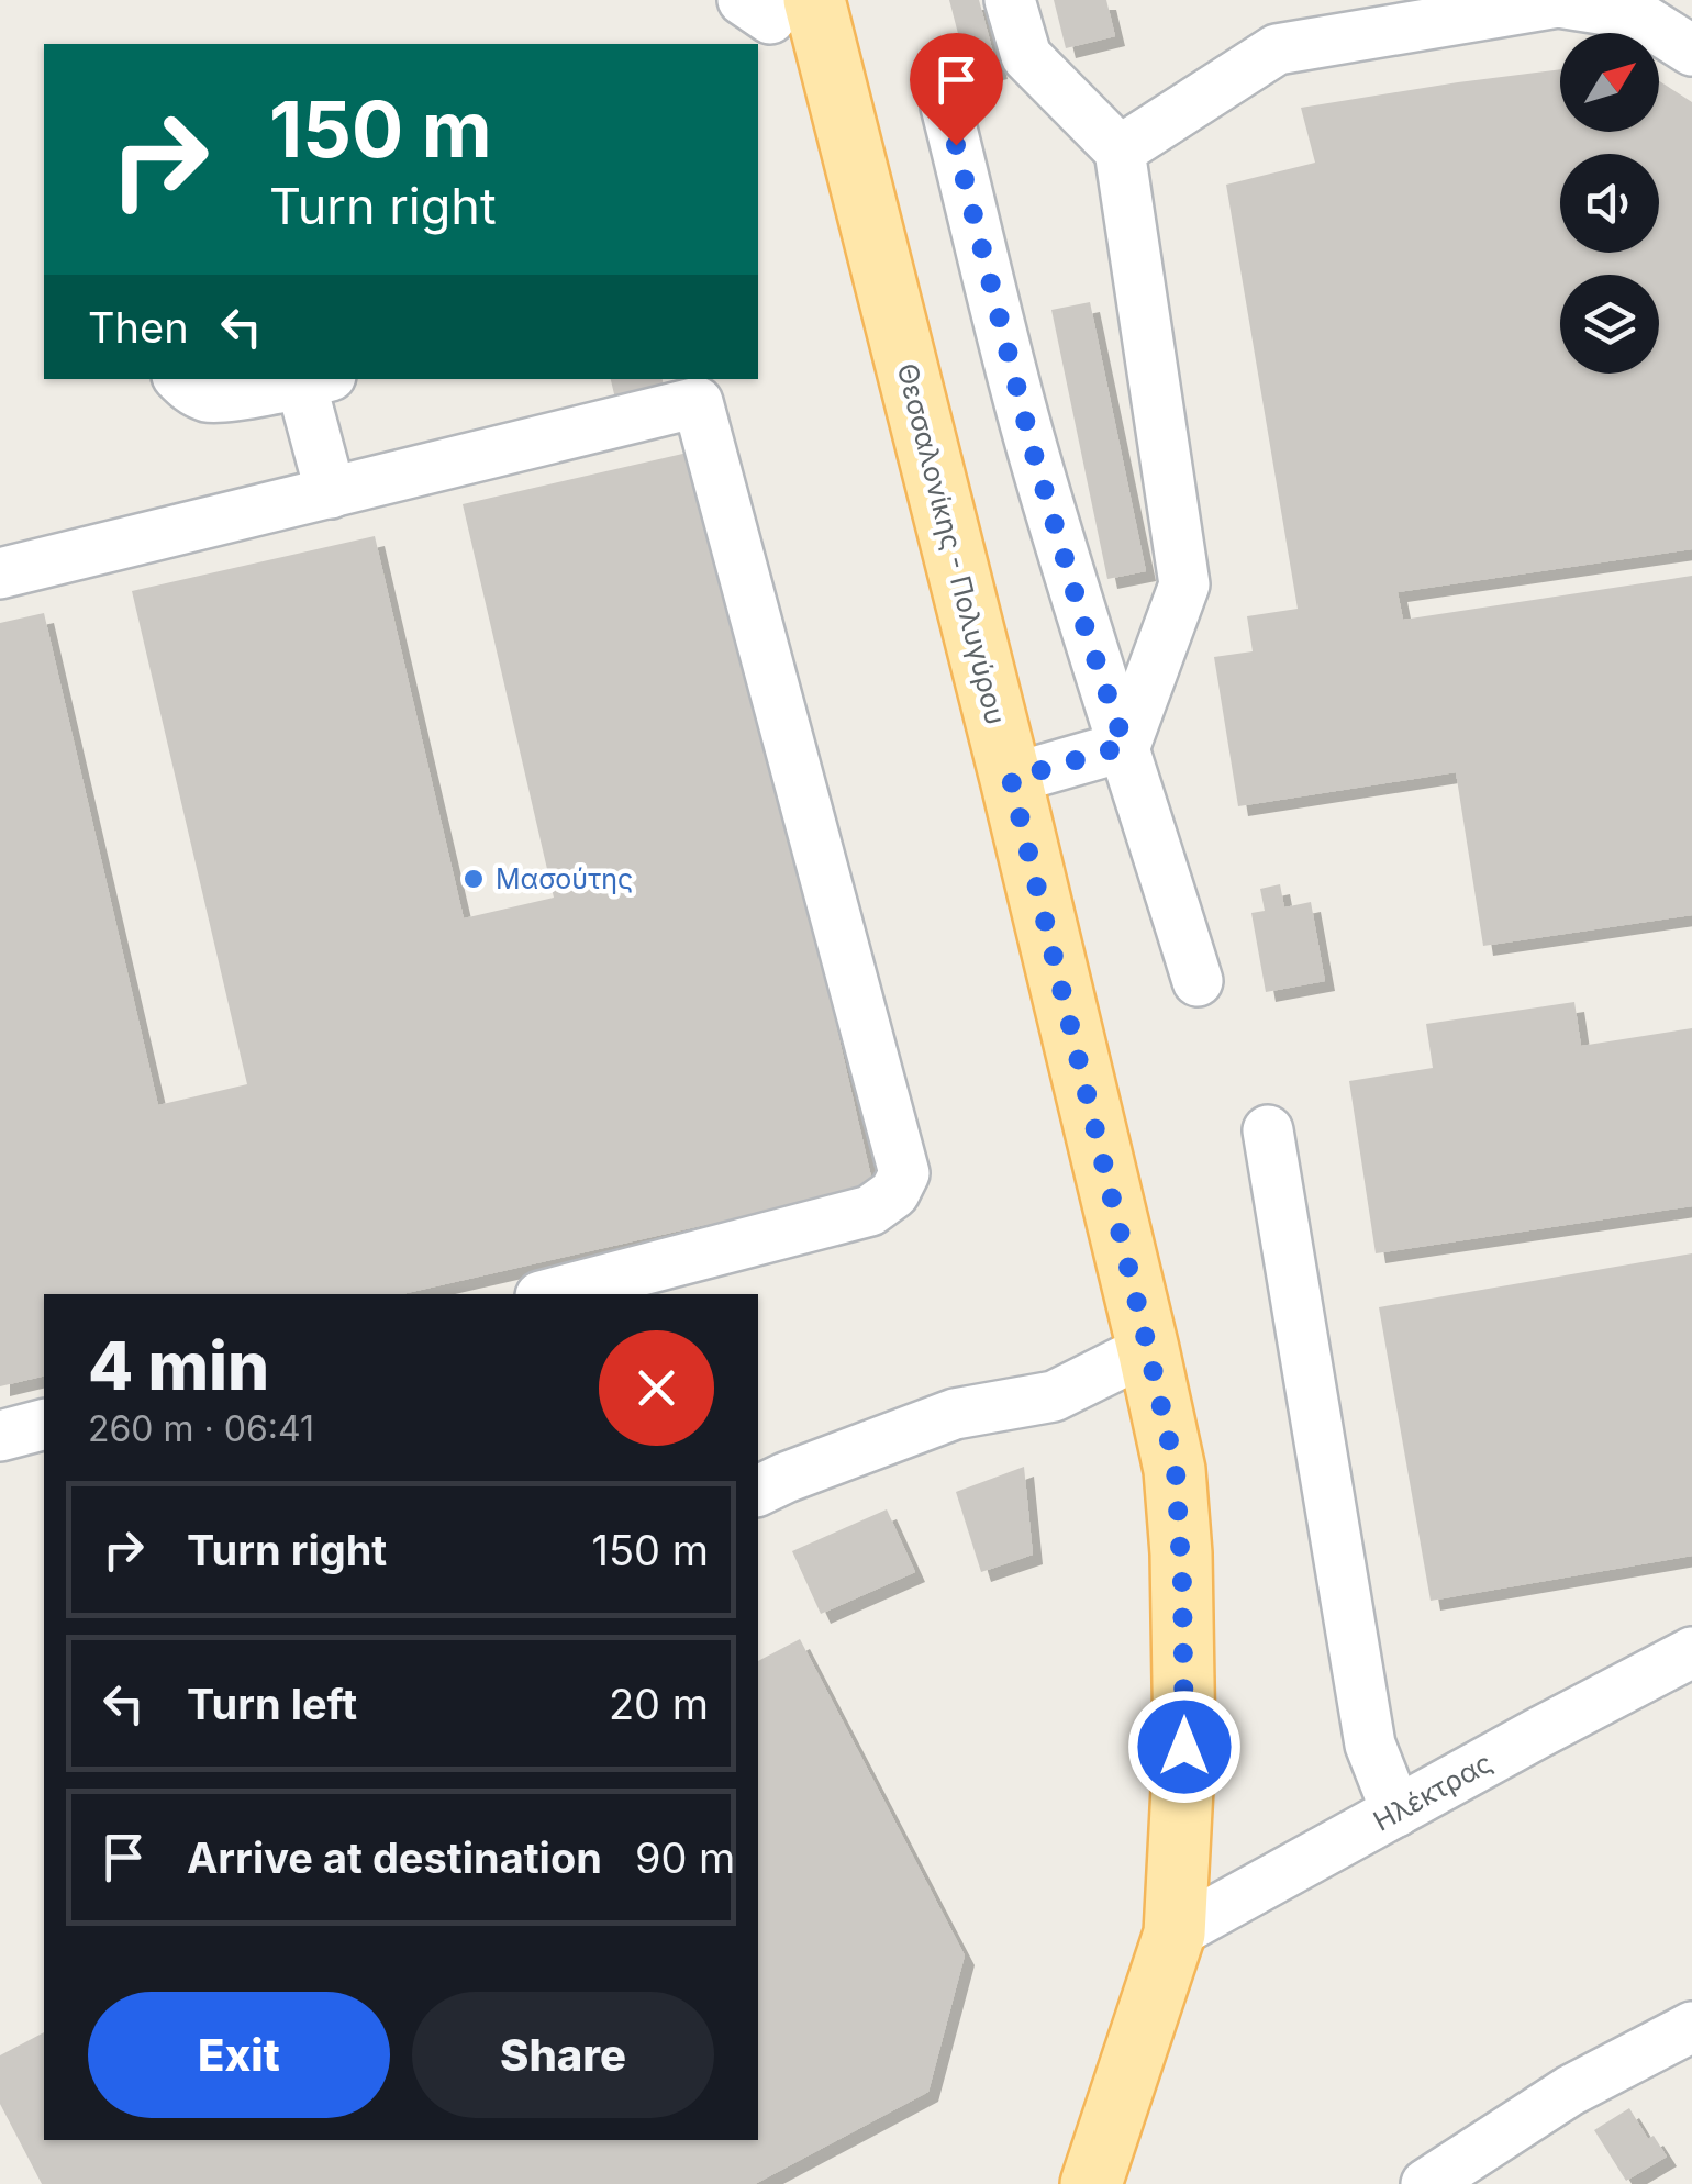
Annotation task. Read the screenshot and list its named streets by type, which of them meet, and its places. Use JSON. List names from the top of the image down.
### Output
{
  "streets": {
    "main road": ["Θεσσαλονίκης - Πολυγύρου"],
    "street": ["Ηλέκτρας"]
  },
  "crossings": [
    ["Θεσσαλονίκης - Πολυγύρου", "Ηλέκτρας"]
  ],
  "places": ["Μασούτης"],
  "north": "top right",
  "page": {
    "turn": ["150 m", "Turn right"],
    "then": "Then",
    "heading": ["4 min", "260 m · 06:41"],
    "list": [
      {
        "name": "Turn right",
        "value": "150 m"
      },
      {
        "name": "Turn left",
        "value": "20 m"
      },
      {
        "name": "Arrive at destination",
        "value": "90 m"
      }
    ],
    "buttons": ["Exit", "Share"]
  }
}
